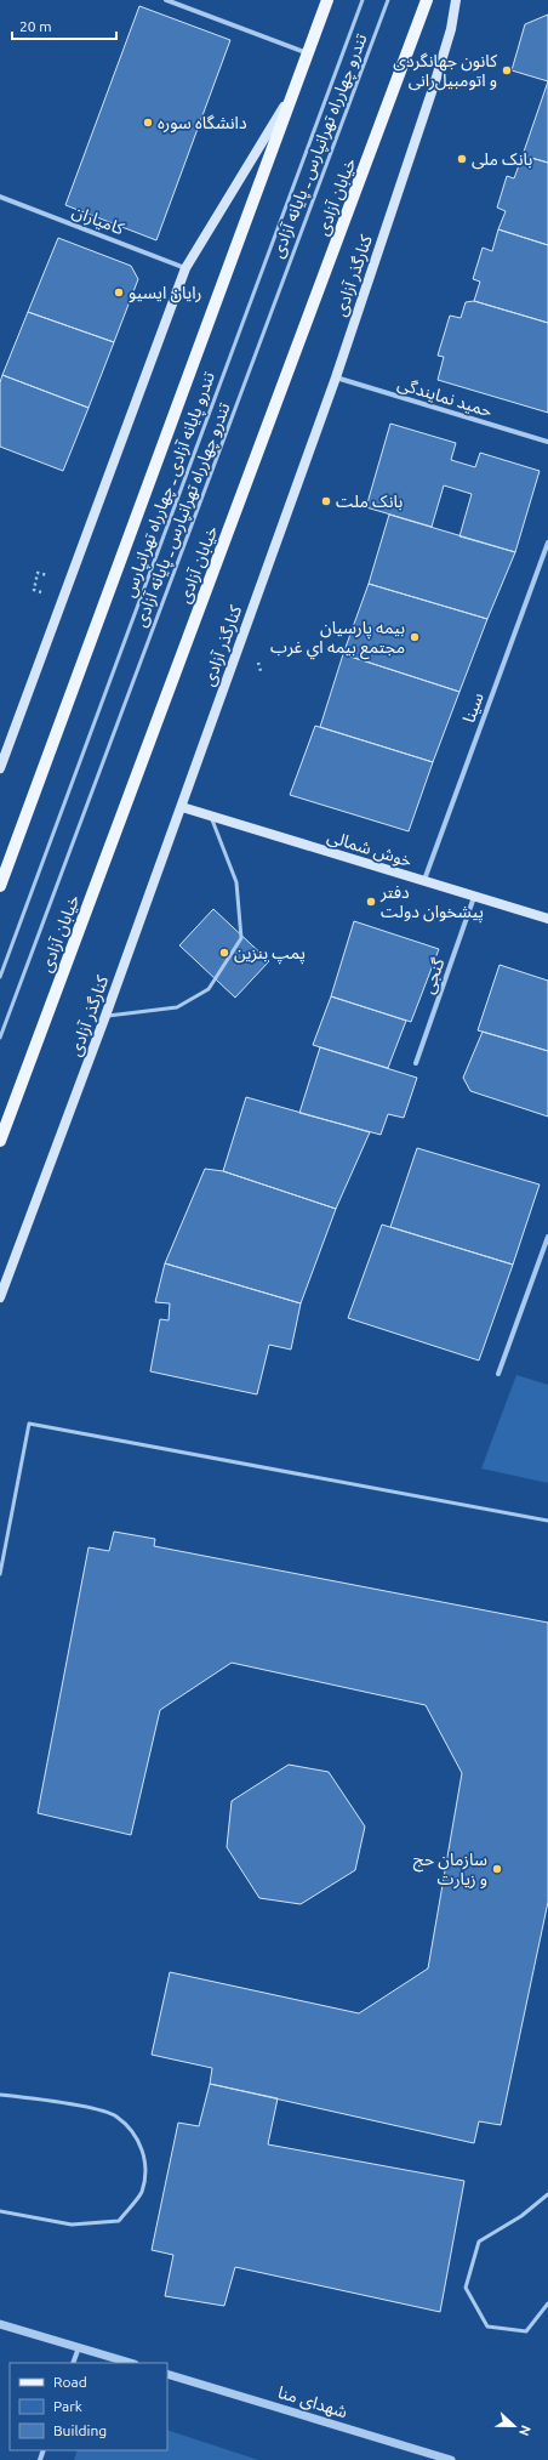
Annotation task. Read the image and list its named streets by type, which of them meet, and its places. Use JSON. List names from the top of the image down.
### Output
{
  "streets": {
    "main road": ["خیابان آزادی", "کنارگذر آزادی", "خوش شمالی"],
    "street": [
      "کامیاران",
      "حمید نمایندگی",
      "سینا",
      "گنجی",
      "شهدای منا"
    ],
    "lane": ["تندرو چهارراه تهرانپارس ـ پایانه آزادی", "تندرو پایانه آزادی ـ چهارراه تهرانپارس"]
  },
  "crossings": [
    ["کنارگذر آزادی", "حمید نمایندگی"],
    ["کنارگذر آزادی", "خوش شمالی"],
    ["سینا", "خوش شمالی"],
    ["خوش شمالی", "گنجی"]
  ],
  "places": [
    "کانون جهانگردی و اتومبیل‌رانی",
    "دانشگاه سوره",
    "بانک ملی",
    "رایان ایسیو",
    "بانک ملت",
    "بيمه پارسيان مجتمع بيمه اي غرب",
    "دفتر پیشخوان دولت",
    "پمپ بنزین",
    "سازمان حج و زیارت"
  ],
  "legend": ["Road", "Park", "Building"],
  "scale_bar": "20 m",
  "north": "right"
}
